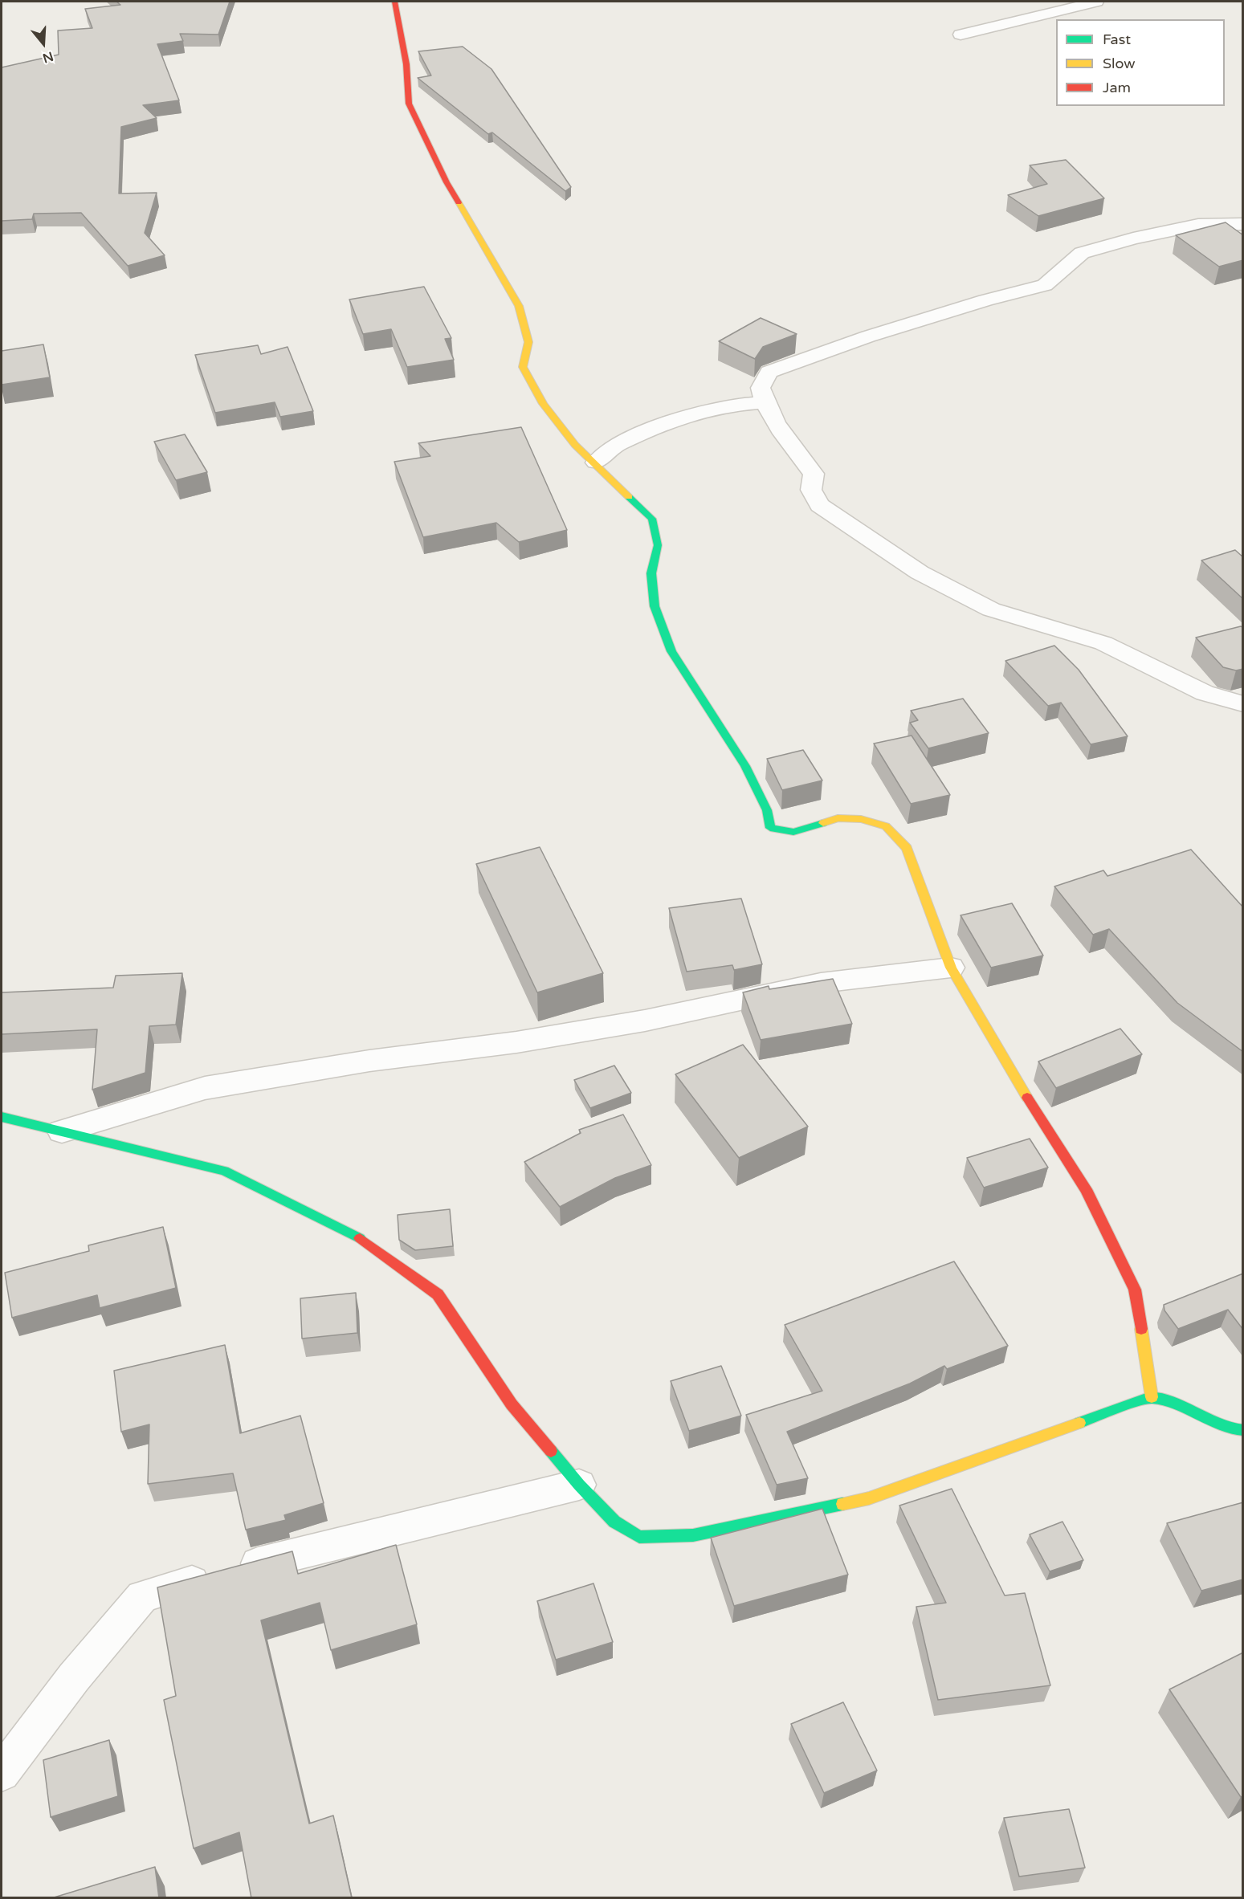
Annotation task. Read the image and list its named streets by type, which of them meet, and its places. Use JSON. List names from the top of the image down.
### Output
{
  "legend": ["Fast", "Slow", "Jam"],
  "north": "bottom"
}
